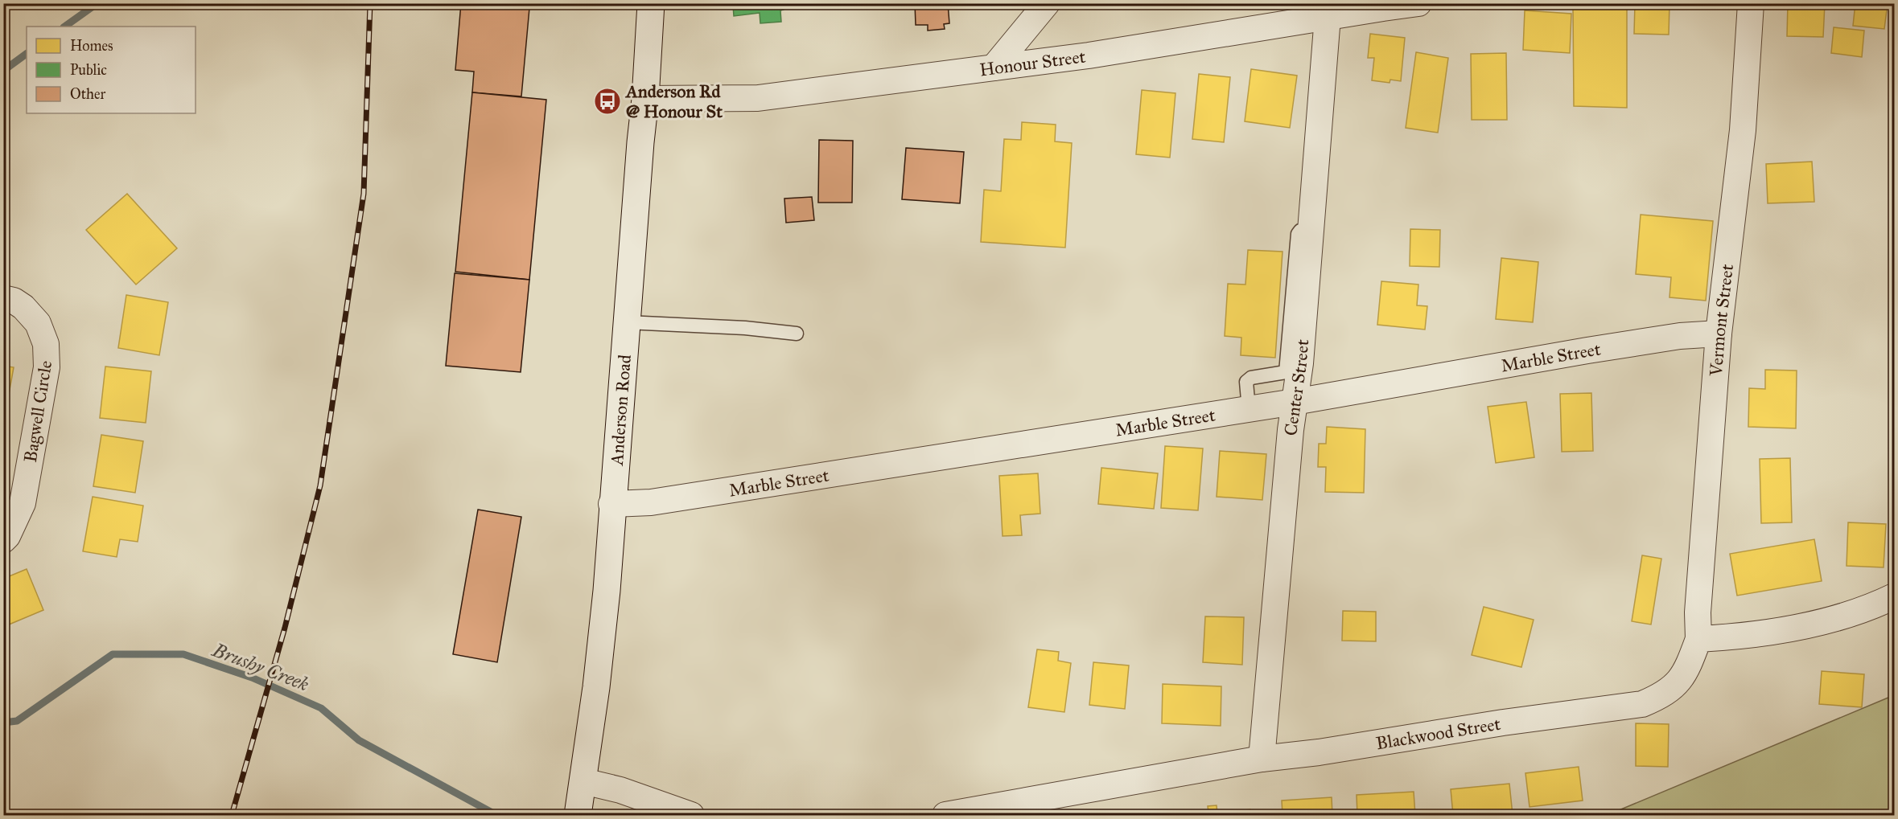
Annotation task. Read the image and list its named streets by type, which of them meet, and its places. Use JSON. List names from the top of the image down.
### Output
{
  "streets": {
    "main road": ["Anderson Road"],
    "street": [
      "Honour Street",
      "Vermont Street",
      "Marble Street",
      "Center Street",
      "Bagwell Circle",
      "Blackwood Street"
    ]
  },
  "crossings": [
    ["Honour Street", "Center Street"],
    ["Honour Street", "Anderson Road"],
    ["Vermont Street", "Marble Street"],
    ["Vermont Street", "Blackwood Street"],
    ["Marble Street", "Center Street"],
    ["Marble Street", "Anderson Road"],
    ["Center Street", "Blackwood Street"]
  ],
  "water": ["Brushy Creek"],
  "places": {
    "bus stop": ["Anderson Rd @ Honour St"]
  },
  "legend": ["Homes", "Public", "Other"]
}
